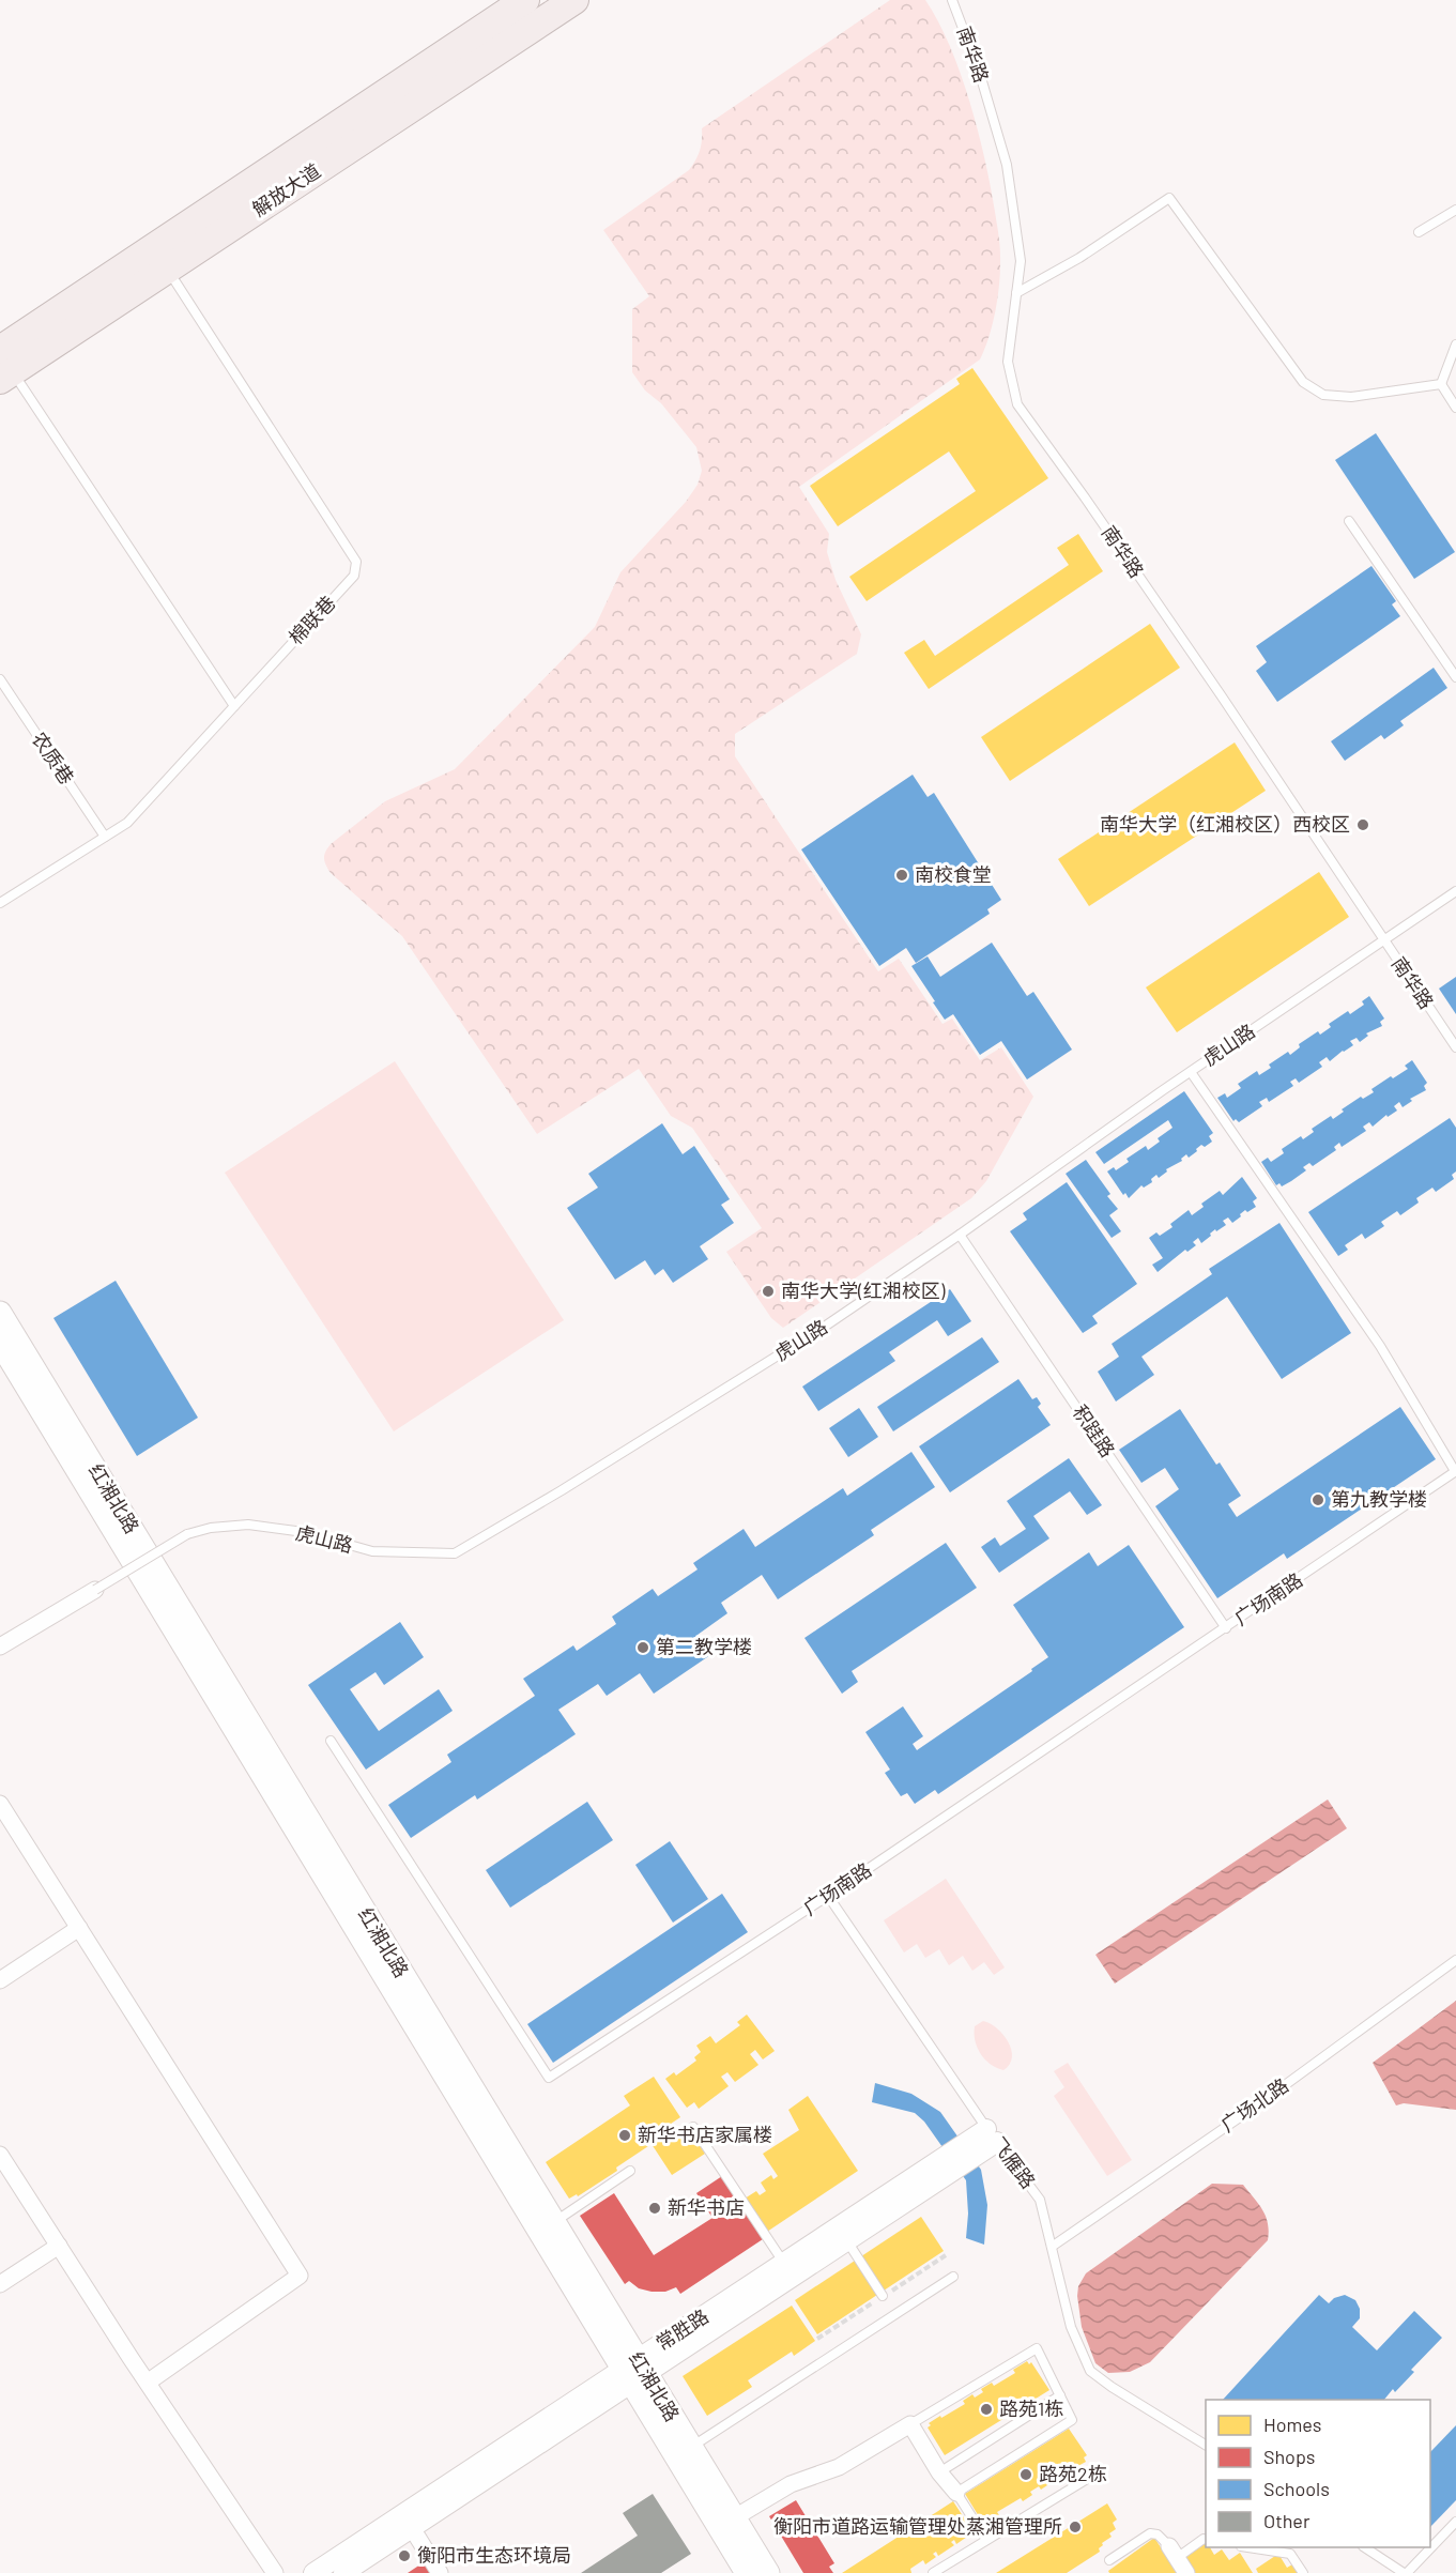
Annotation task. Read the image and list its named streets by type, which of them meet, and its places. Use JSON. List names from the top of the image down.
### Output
{
  "streets": {
    "highway": ["解放大道"],
    "main road": ["红湘北路"],
    "street": ["常胜路"],
    "lane": [
      "南华路",
      "棉联巷",
      "农质巷",
      "虎山路",
      "积跬路",
      "广场南路",
      "广场北路",
      "飞雁路"
    ]
  },
  "crossings": [
    ["南华路", "虎山路"],
    ["解放大道", "棉联巷"],
    ["棉联巷", "农质巷"],
    ["虎山路", "积跬路"],
    ["积跬路", "广场南路"],
    ["红湘北路", "常胜路"],
    ["广场南路", "飞雁路"],
    ["广场北路", "飞雁路"],
    ["飞雁路", "常胜路"]
  ],
  "places": [
    "南华大学（红湘校区）西校区",
    "南校食堂",
    "南华大学(红湘校区)",
    "第九教学楼",
    "第二教学楼",
    "新华书店家属楼",
    "新华书店",
    "路苑1栋",
    "路苑2栋",
    "衡阳市道路运输管理处蒸湘管理所",
    "衡阳市生态环境局"
  ],
  "legend": [
    "Homes",
    "Shops",
    "Schools",
    "Other"
  ]
}
